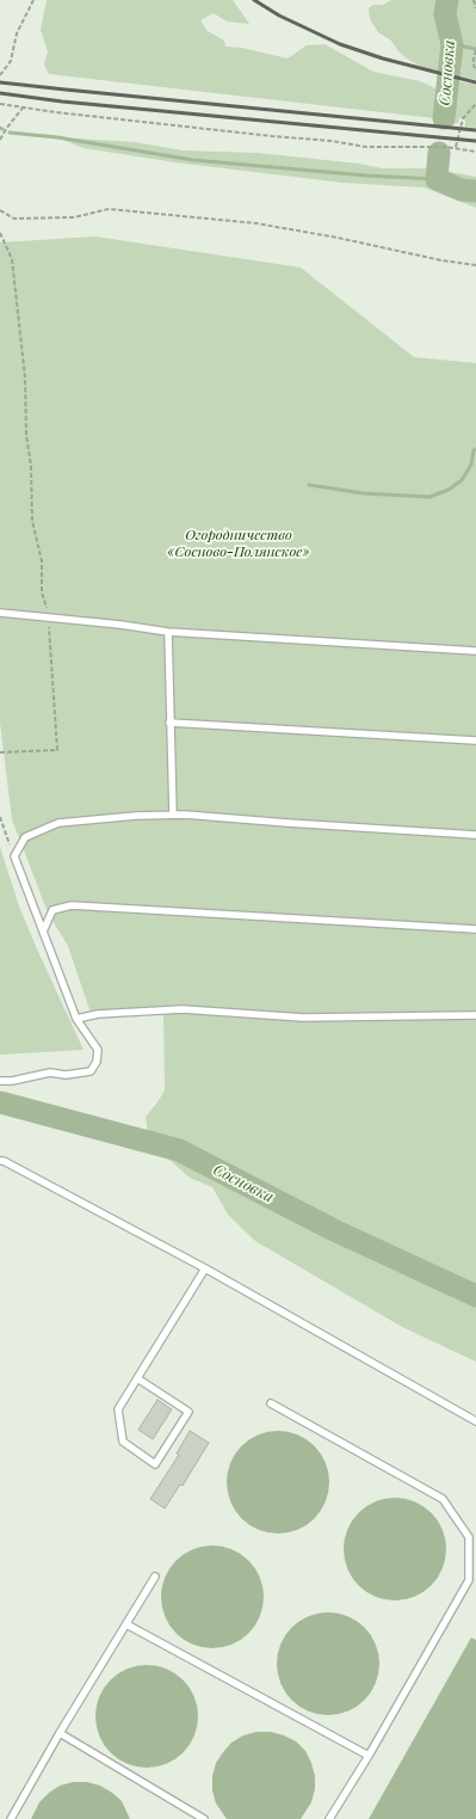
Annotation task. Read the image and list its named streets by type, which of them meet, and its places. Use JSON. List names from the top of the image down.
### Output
{
  "water": ["Сосновка"],
  "parks": ["Огородничество «Сосново-Полянское»"]
}
